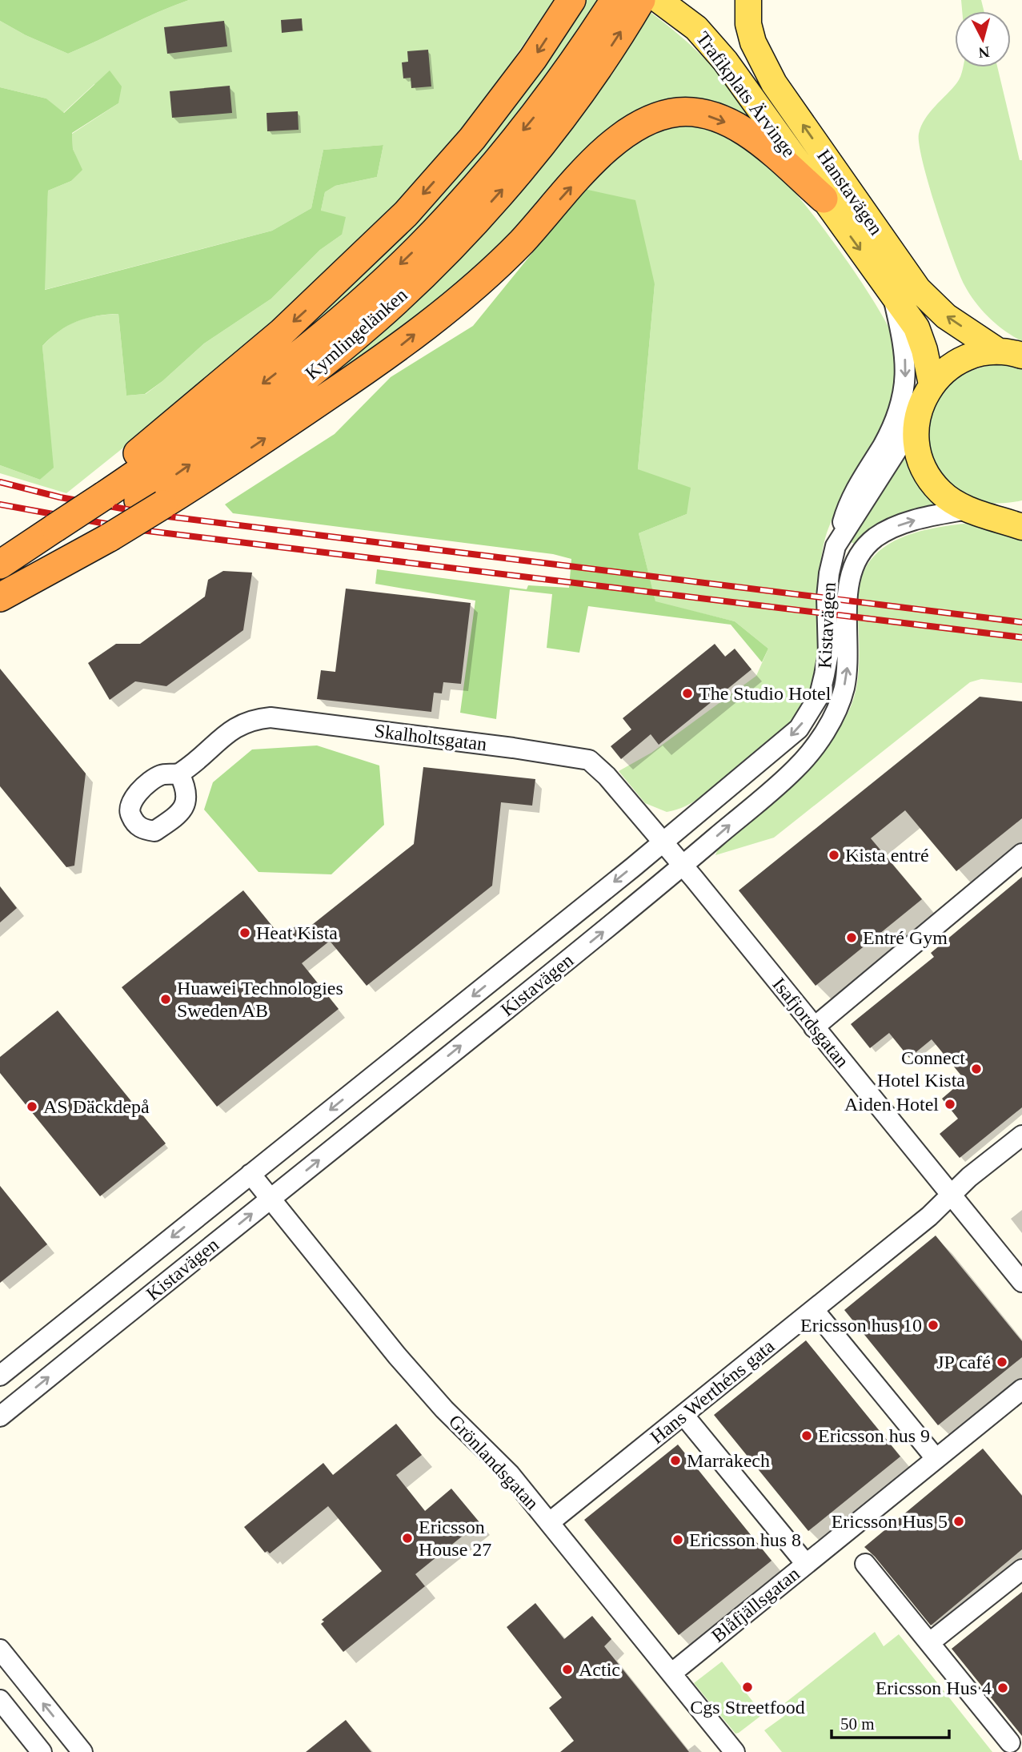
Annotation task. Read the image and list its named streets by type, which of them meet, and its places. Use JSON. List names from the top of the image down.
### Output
{
  "streets": {
    "highway": ["Kymlingelänken"],
    "main road": ["Trafikplats Ärvinge", "Hanstavägen"],
    "street": [
      "Kistavägen",
      "Skalholtsgatan",
      "Isafjordsgatan",
      "Hans Werthéns gata",
      "Grönlandsgatan",
      "Blåfjällsgatan"
    ]
  },
  "crossings": [
    ["Trafikplats Ärvinge", "Hanstavägen"],
    ["Hanstavägen", "Kistavägen"],
    ["Kistavägen", "Skalholtsgatan"],
    ["Kistavägen", "Isafjordsgatan"],
    ["Kistavägen", "Grönlandsgatan"],
    ["Skalholtsgatan", "Isafjordsgatan"],
    ["Isafjordsgatan", "Hans Werthéns gata"],
    ["Hans Werthéns gata", "Grönlandsgatan"],
    ["Grönlandsgatan", "Blåfjällsgatan"]
  ],
  "places": [
    "The Studio Hotel",
    "Kista entré",
    "Heat Kista",
    "Entré Gym",
    "Huawei Technologies Sweden AB",
    "Connect Hotel Kista",
    "Aiden Hotel",
    "AS Däckdepå",
    "Ericsson hus 10",
    "JP café",
    "Ericsson hus 9",
    "Marrakech",
    "Ericsson Hus 5",
    "Ericsson House 27",
    "Ericsson hus 8",
    "Actic",
    "Cgs Streetfood",
    "Ericsson Hus 4"
  ],
  "scale_bar": "50 m",
  "north": "bottom"
}
